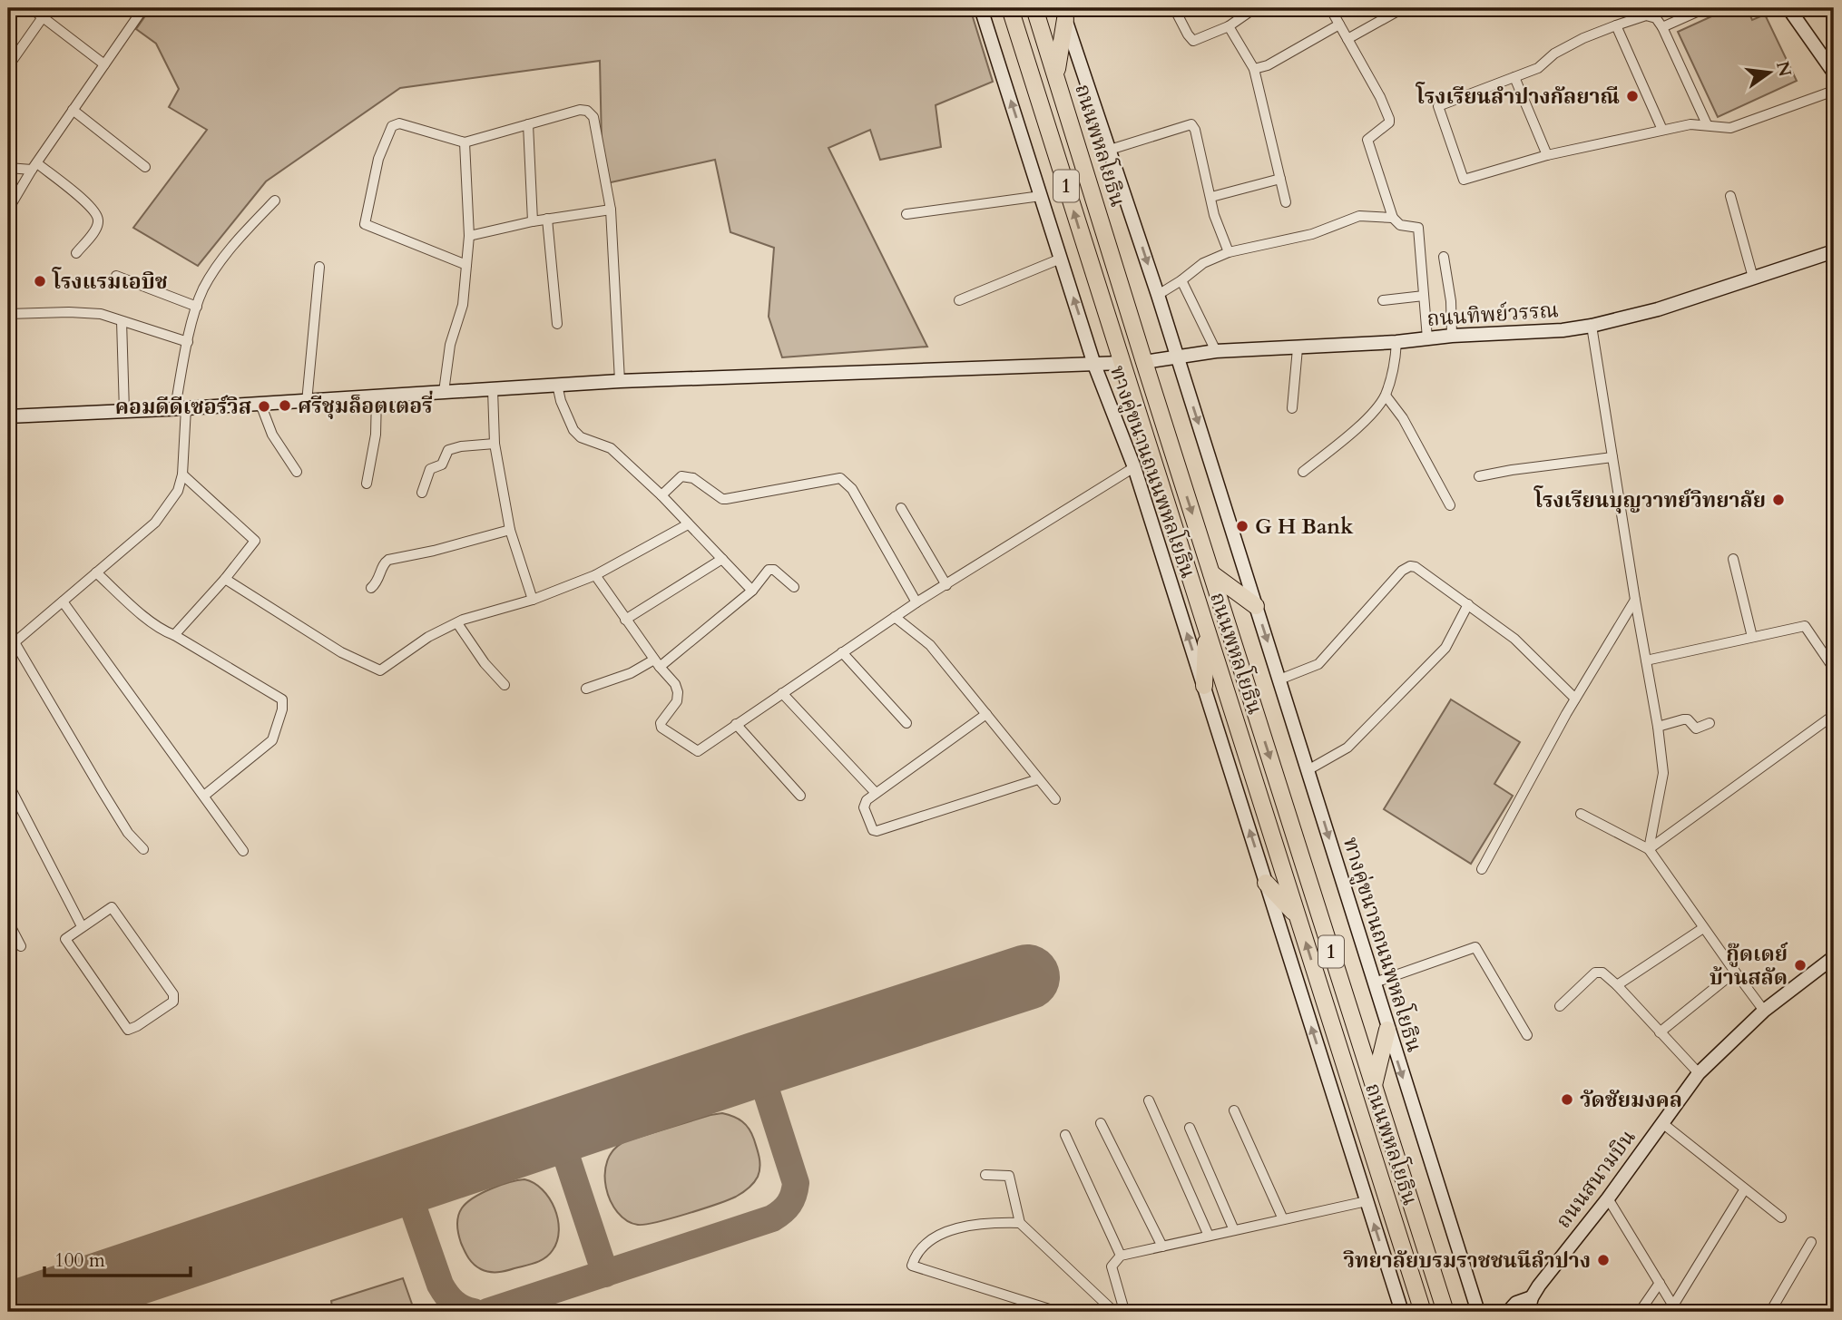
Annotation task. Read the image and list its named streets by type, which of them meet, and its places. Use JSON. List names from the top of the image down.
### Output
{
  "streets": {
    "highway": ["ถนนพหลโยธิน", "1"],
    "main road": ["ถนนทิพย์วรรณ", "ทางคู่ขนานถนนพหลโยธิน", "ถนนสนามบิน"]
  },
  "crossings": [
    ["ถนนพหลโยธิน", "ถนนทิพย์วรรณ"],
    ["ถนนทิพย์วรรณ", "ทางคู่ขนานถนนพหลโยธิน"]
  ],
  "places": [
    "โรงเรียนลำปางกัลยาณี",
    "โรงแรมเอบิช",
    "ศรีชุมล็อตเตอรี่",
    "คอมดีดีเซอร์วิส",
    "โรงเรียนบุญวาทย์วิทยาลัย",
    "G H Bank",
    "กู๊ดเดย์ บ้านสลัด",
    "วัดชัยมงคล",
    "วิทยาลัยบรมราชชนนีลำปาง"
  ],
  "scale_bar": "100 m",
  "north": "right"
}
